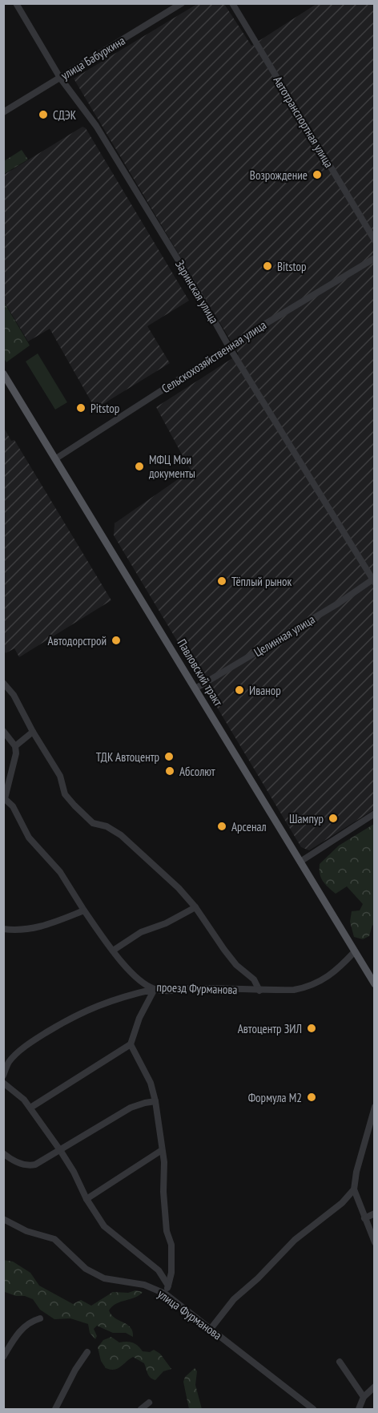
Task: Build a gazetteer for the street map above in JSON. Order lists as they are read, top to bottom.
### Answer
{
  "streets": {
    "main road": ["Павловский тракт"],
    "street": [
      "улица Бабуркина",
      "Автотранспортная улица",
      "Заринская улица",
      "Сельскохозяйственная улица",
      "Целинная улица",
      "проезд Фурманова",
      "улица Фурманова"
    ]
  },
  "crossings": [
    ["улица Бабуркина", "Заринская улица"],
    ["Заринская улица", "Сельскохозяйственная улица"],
    ["Заринская улица", "Целинная улица"],
    ["Сельскохозяйственная улица", "Павловский тракт"],
    ["Целинная улица", "Павловский тракт"],
    ["Павловский тракт", "проезд Фурманова"]
  ],
  "places": [
    "СДЭК",
    "Возрождение",
    "Bitstop",
    "Pitstop",
    "МФЦ Мои документы",
    "Тёплый рынок",
    "Автодорстрой",
    "Иванор",
    "ТДК Автоцентр",
    "Абсолют",
    "Шампур",
    "Арсенал",
    "Автоцентр ЗИЛ",
    "Формула М2"
  ]
}
